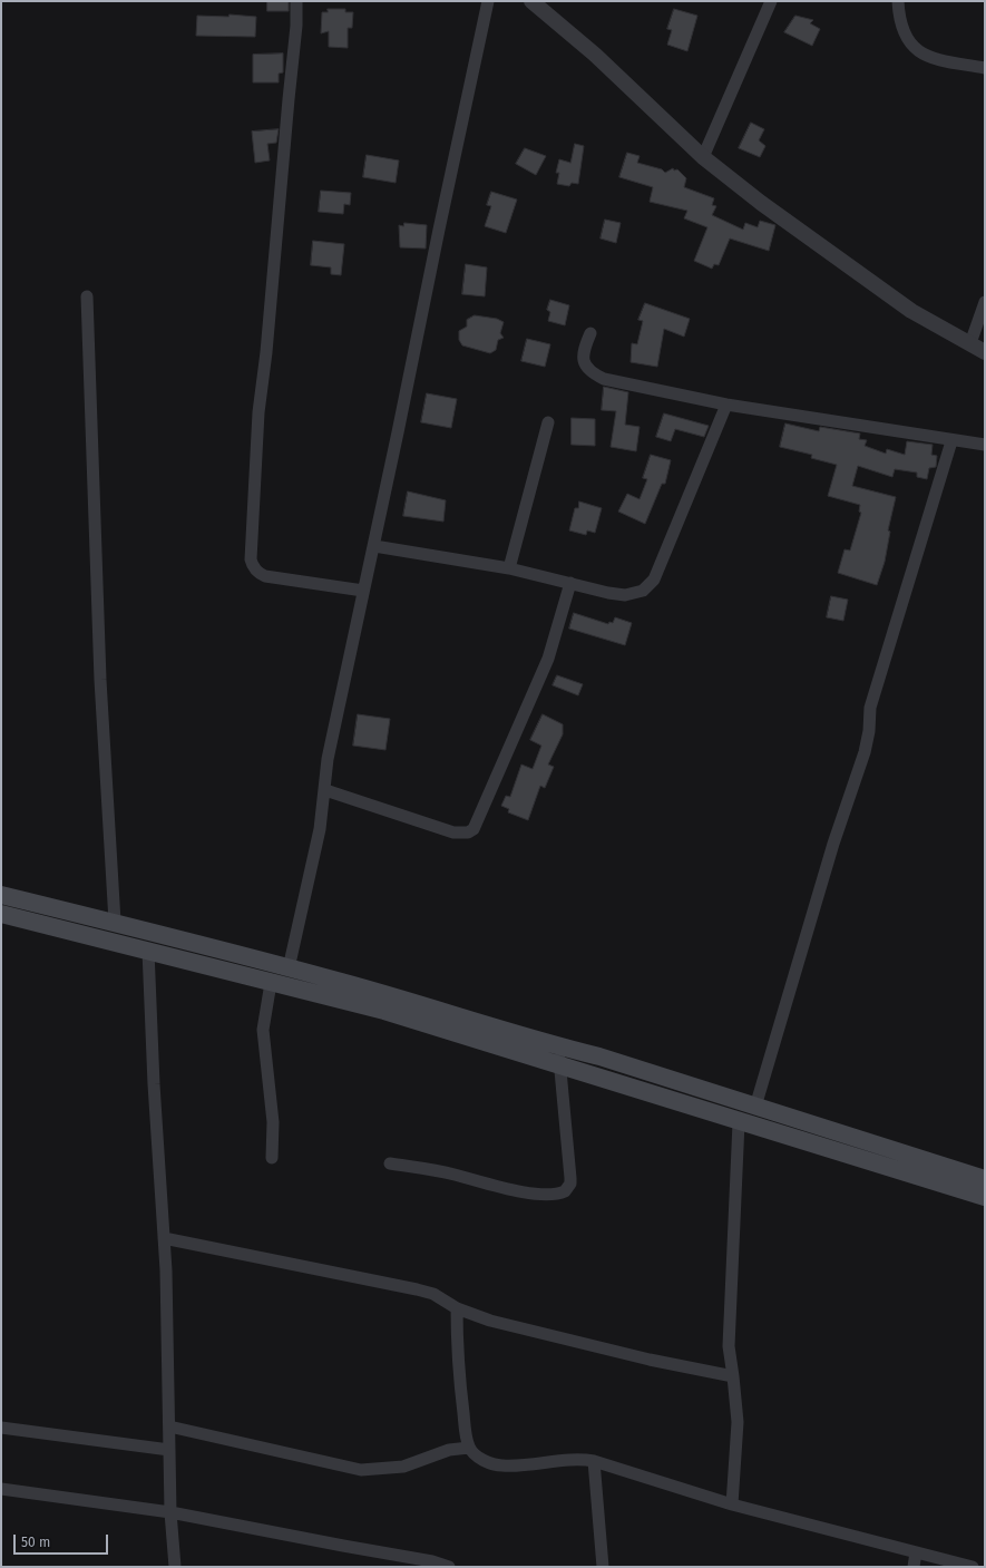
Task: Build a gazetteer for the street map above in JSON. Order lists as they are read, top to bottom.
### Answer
{
  "scale_bar": "50 m"
}
